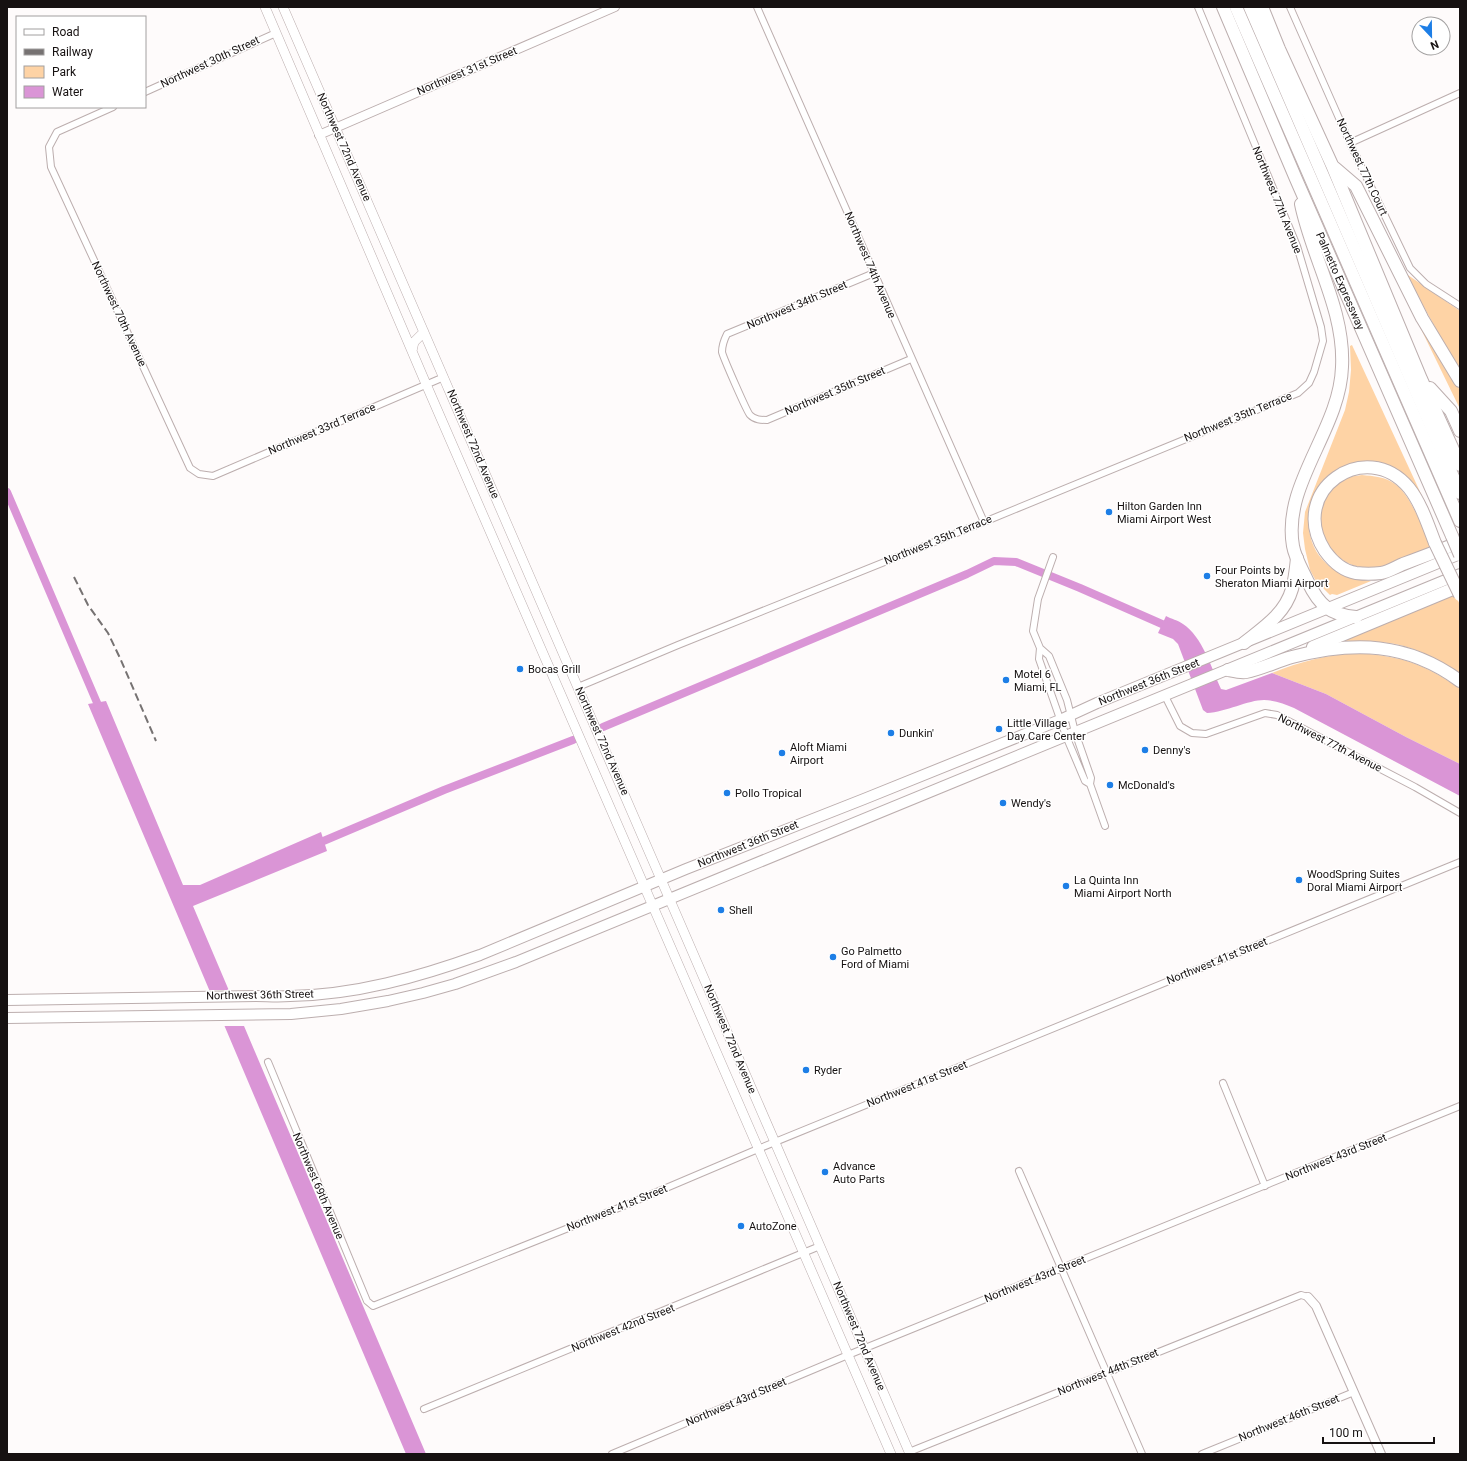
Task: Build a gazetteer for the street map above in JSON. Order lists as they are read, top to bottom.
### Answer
{
  "streets": {
    "highway": ["Palmetto Expressway"],
    "main road": ["Northwest 72nd Avenue", "Northwest 36th Street"],
    "street": [
      "Northwest 30th Street",
      "Northwest 31st Street",
      "Northwest 77th Court",
      "Northwest 77th Avenue",
      "Northwest 74th Avenue",
      "Northwest 34th Street",
      "Northwest 70th Avenue",
      "Northwest 35th Street",
      "Northwest 35th Terrace",
      "Northwest 33rd Terrace",
      "Northwest 41st Street",
      "Northwest 43rd Street",
      "Northwest 69th Avenue",
      "Northwest 42nd Street",
      "Northwest 44th Street",
      "Northwest 46th Street"
    ]
  },
  "crossings": [
    ["Northwest 30th Street", "Northwest 72nd Avenue"],
    ["Northwest 31st Street", "Northwest 72nd Avenue"],
    ["Northwest 72nd Avenue", "Northwest 35th Terrace"],
    ["Northwest 72nd Avenue", "Northwest 33rd Terrace"],
    ["Northwest 72nd Avenue", "Northwest 36th Street"],
    ["Northwest 72nd Avenue", "Northwest 41st Street"],
    ["Northwest 72nd Avenue", "Northwest 43rd Street"],
    ["Northwest 72nd Avenue", "Northwest 42nd Street"],
    ["Northwest 72nd Avenue", "Northwest 44th Street"],
    ["Northwest 77th Avenue", "Northwest 35th Terrace"],
    ["Northwest 77th Avenue", "Northwest 36th Street"],
    ["Northwest 74th Avenue", "Northwest 34th Street"],
    ["Northwest 74th Avenue", "Northwest 35th Street"],
    ["Northwest 74th Avenue", "Northwest 35th Terrace"],
    ["Palmetto Expressway", "Northwest 36th Street"],
    ["Northwest 34th Street", "Northwest 35th Street"],
    ["Northwest 70th Avenue", "Northwest 33rd Terrace"],
    ["Northwest 41st Street", "Northwest 69th Avenue"]
  ],
  "places": [
    "Hilton Garden Inn Miami Airport West",
    "Four Points by Sheraton Miami Airport",
    "Bocas Grill",
    "Motel 6 Miami, FL",
    "Little Village Day Care Center",
    "Dunkin'",
    "Denny's",
    "Aloft Miami Airport",
    "McDonald's",
    "Pollo Tropical",
    "Wendy's",
    "WoodSpring Suites Doral Miami Airport",
    "La Quinta Inn Miami Airport North",
    "Shell",
    "Go Palmetto Ford of Miami",
    "Ryder",
    "Advance Auto Parts",
    "AutoZone"
  ],
  "legend": [
    "Road",
    "Railway",
    "Park",
    "Water"
  ],
  "scale_bar": "100 m",
  "north": "bottom"
}
